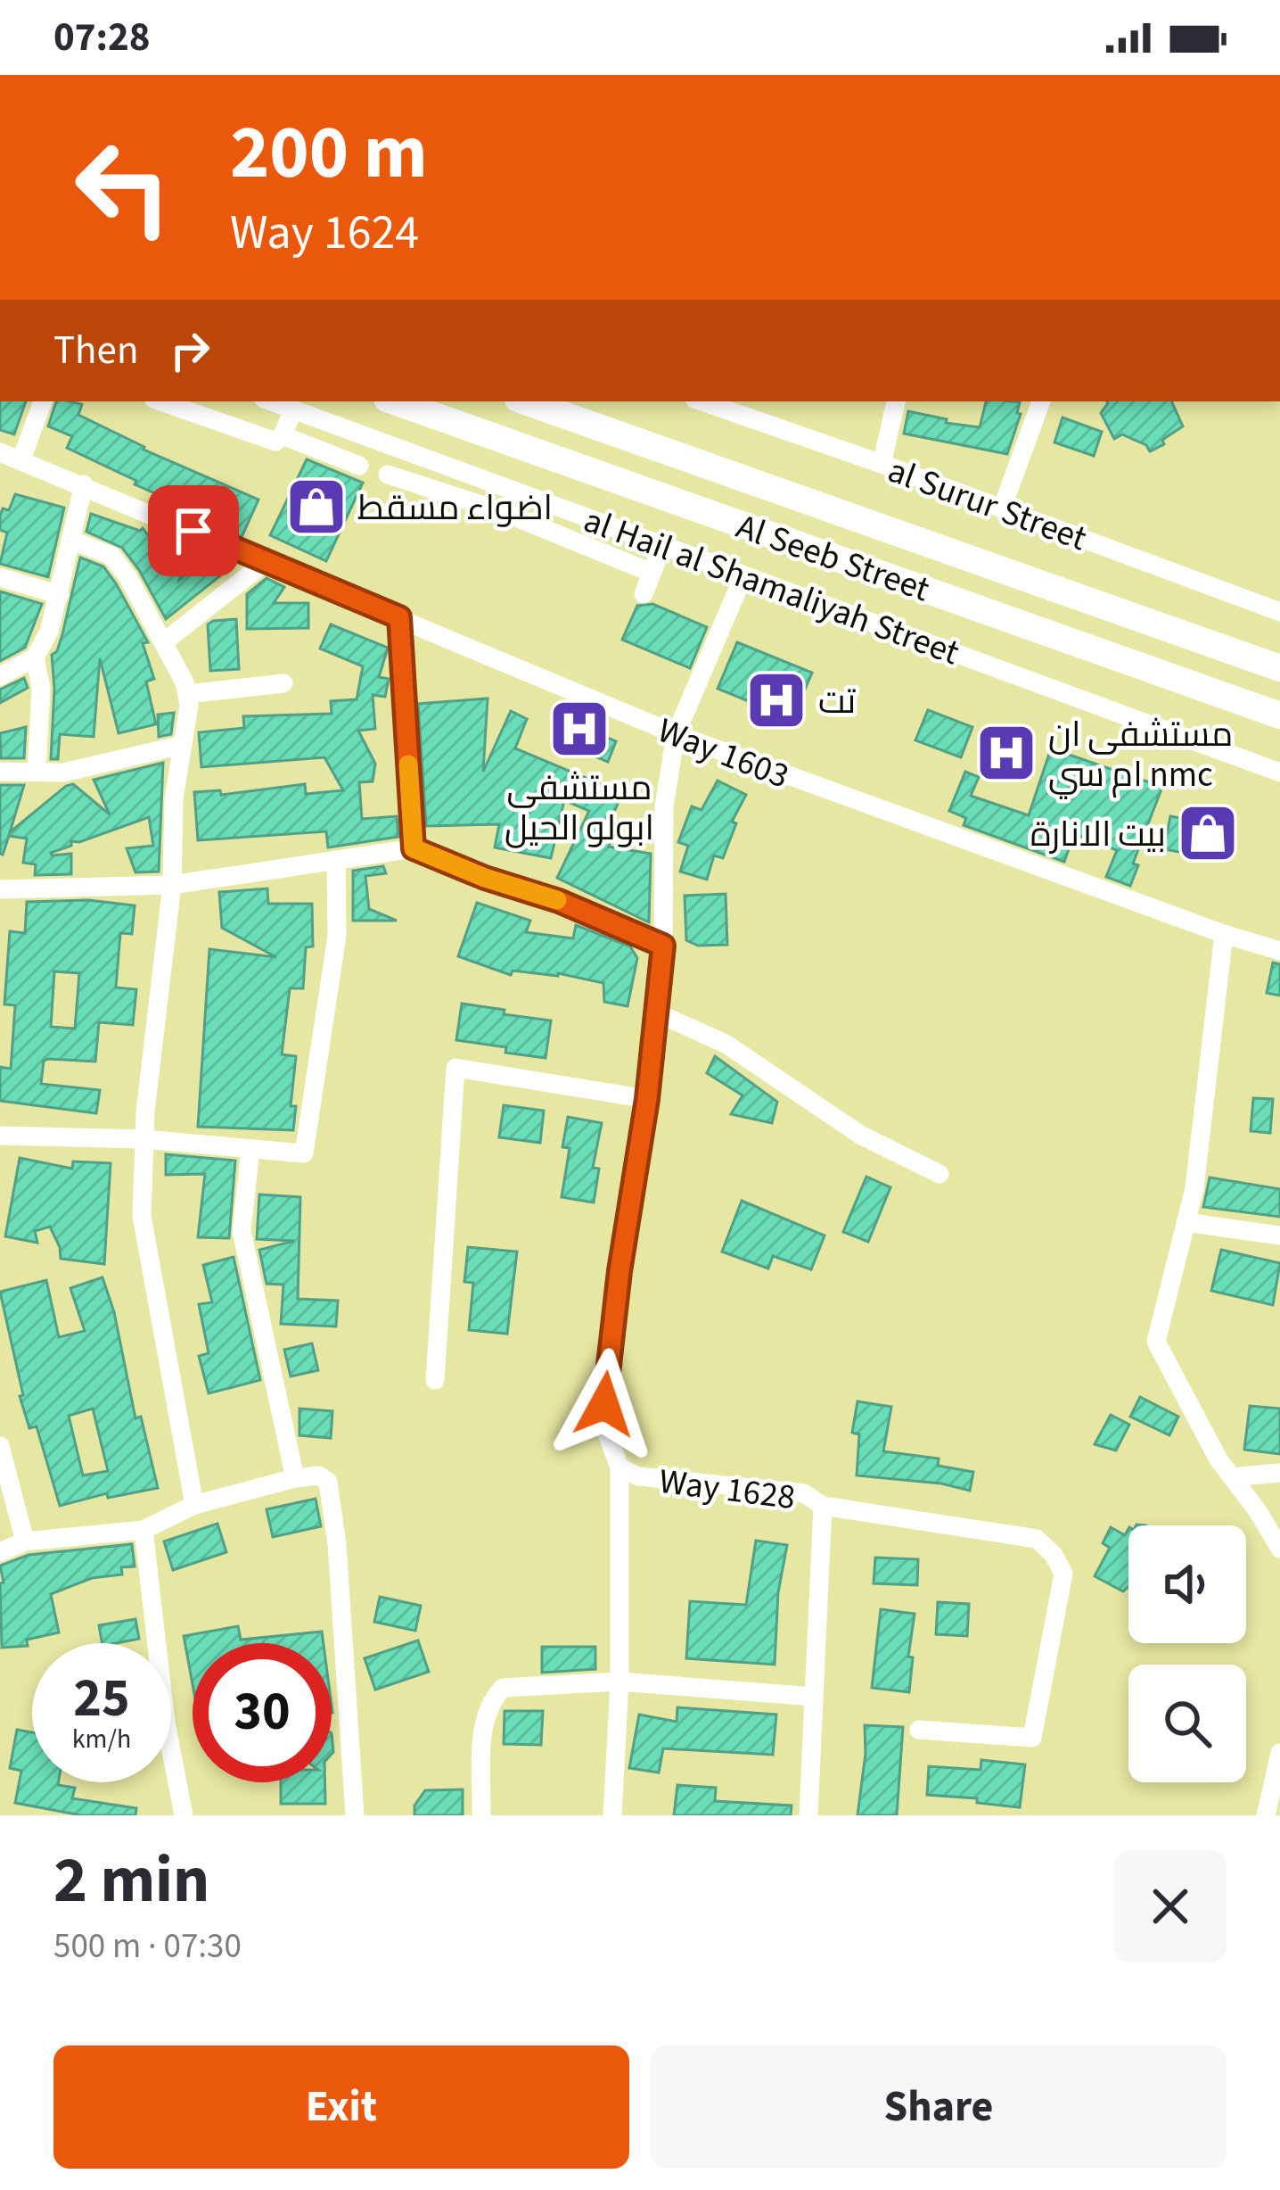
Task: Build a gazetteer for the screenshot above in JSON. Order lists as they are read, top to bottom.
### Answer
{
  "streets": {
    "highway": ["Al Seeb Street"],
    "street": [
      "al Surur Street",
      "al Hail al Shamaliyah Street",
      "Way 1603",
      "Way 1628"
    ]
  },
  "crossings": [
    ["al Hail al Shamaliyah Street", "Way 1628"],
    ["Way 1603", "Way 1628"]
  ],
  "places": {
    "shop": ["اضواء مسقط", "بيت الانارة"],
    "hospital": ["تت", "مستشفى ابولو الحيل", "مستشفى ان ام سي nmc"]
  },
  "page": {
    "status": "07:28",
    "turn": ["200 m", "Way 1624"],
    "then": "Then",
    "speed": "25 km/h",
    "limit": "30",
    "heading": ["2 min", "500 m · 07:30"],
    "buttons": ["Exit", "Share"]
  }
}
